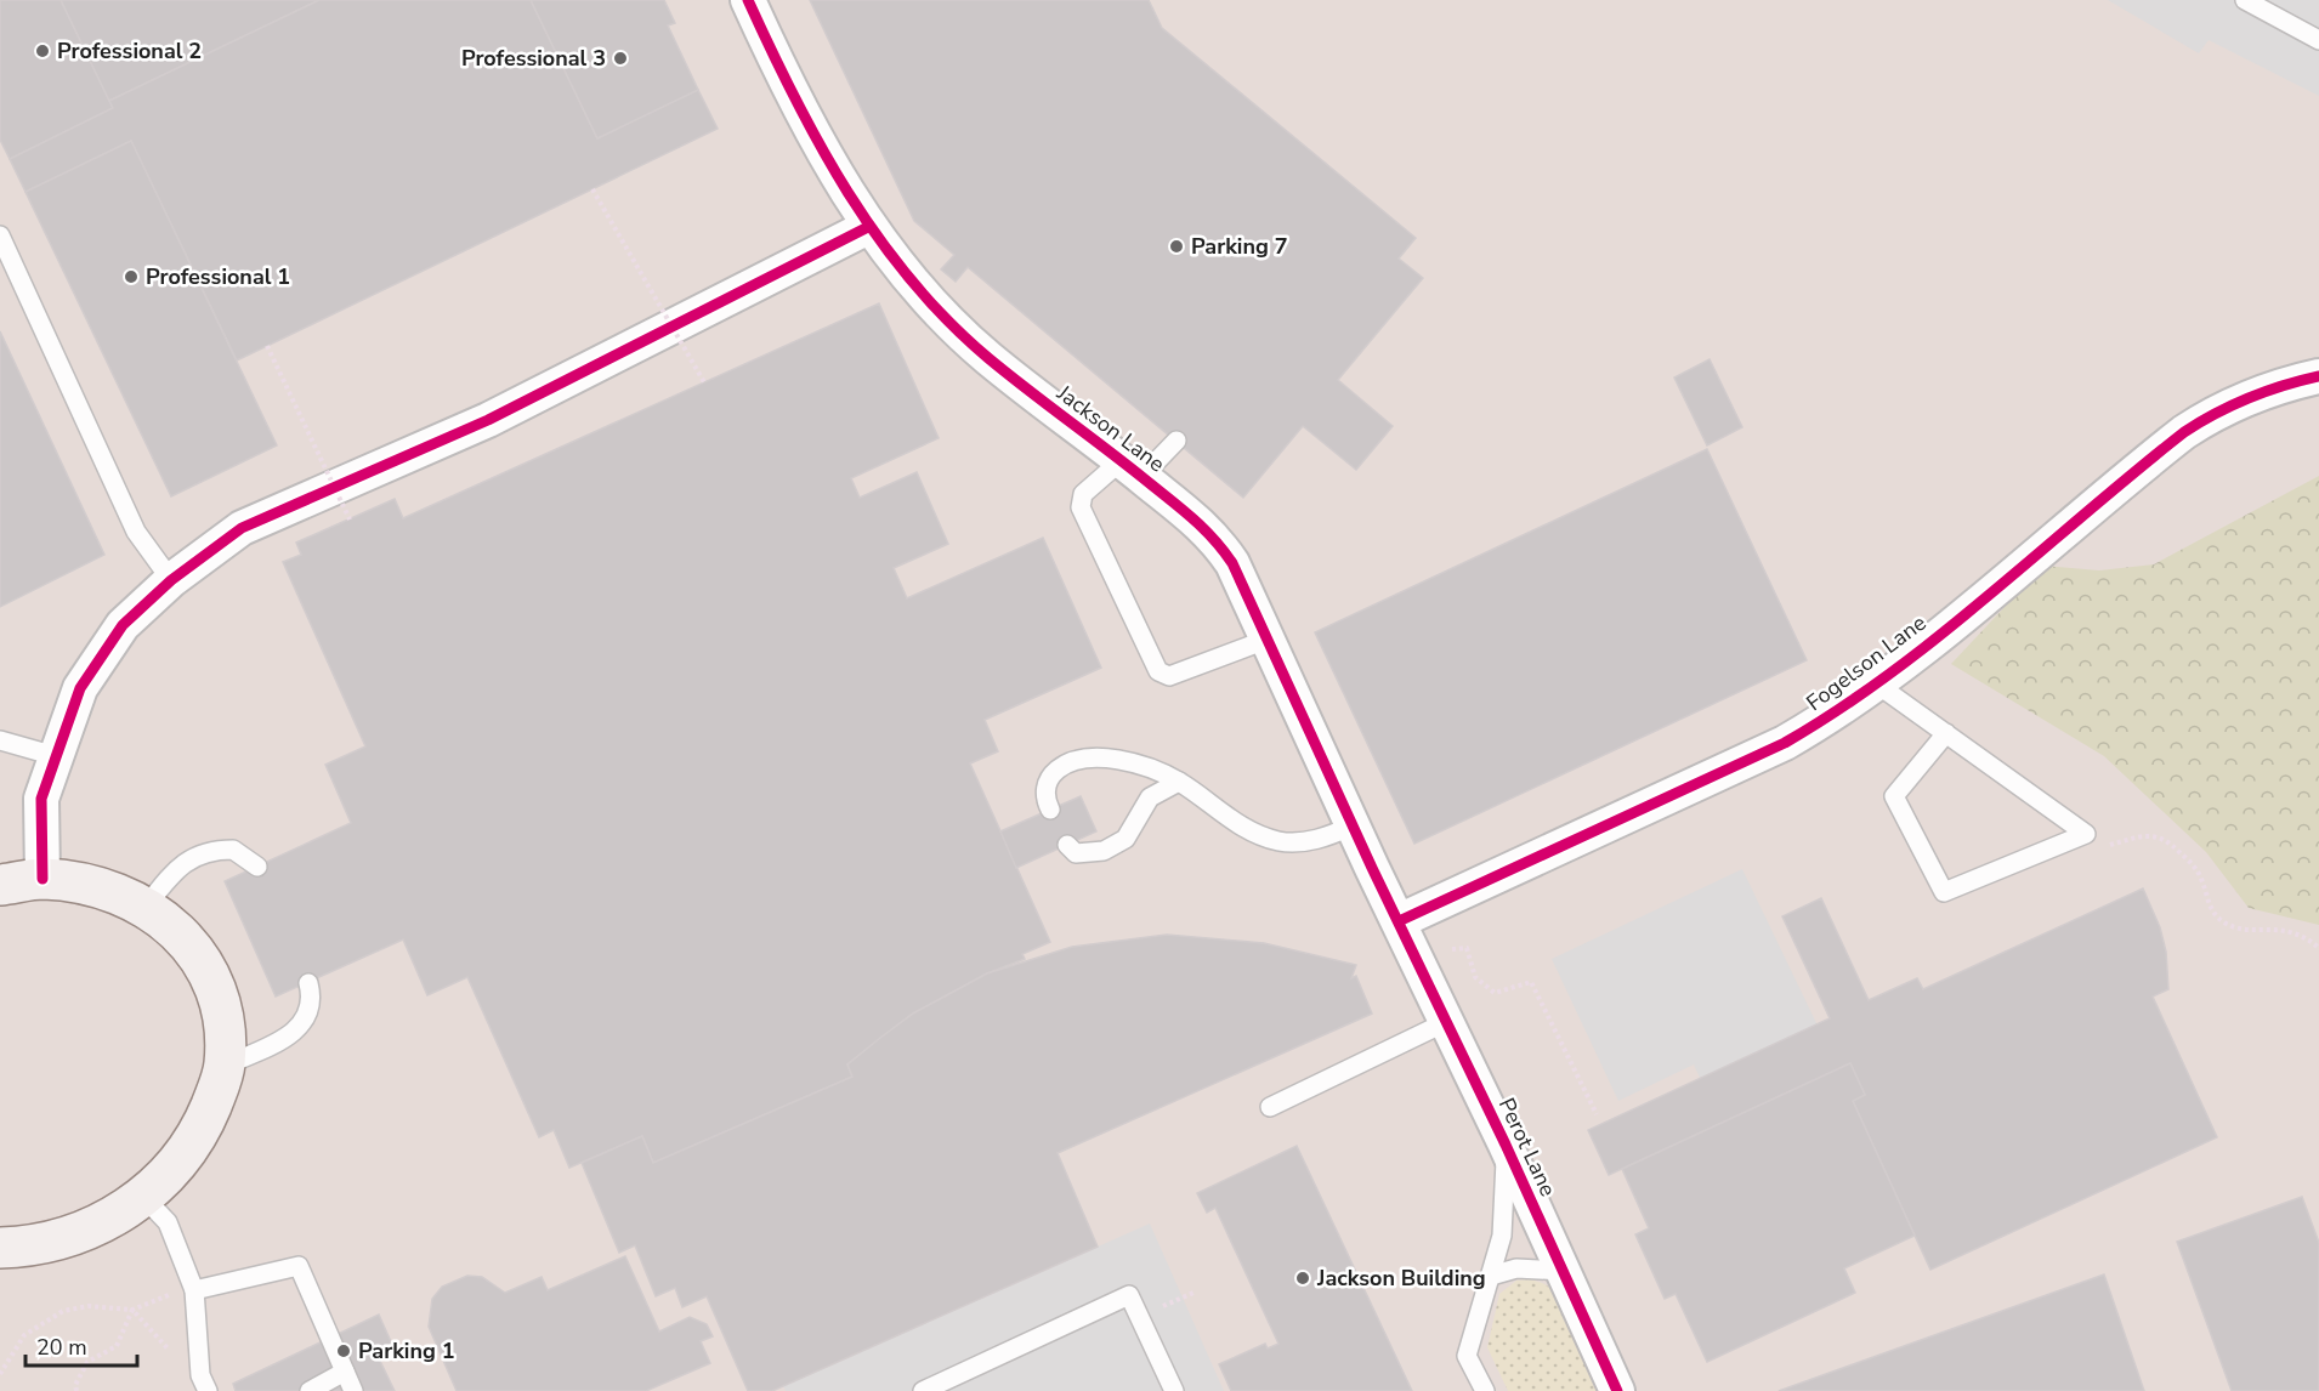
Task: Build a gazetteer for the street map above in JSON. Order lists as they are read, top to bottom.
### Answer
{
  "streets": {
    "street": ["Jackson Lane", "Fogelson Lane", "Perot Lane"]
  },
  "crossings": [
    ["Jackson Lane", "Fogelson Lane"],
    ["Jackson Lane", "Perot Lane"],
    ["Fogelson Lane", "Perot Lane"]
  ],
  "places": [
    "Professional 2",
    "Professional 3",
    "Parking 7",
    "Professional 1",
    "Jackson Building",
    "Parking 1"
  ],
  "scale_bar": "20 m"
}
